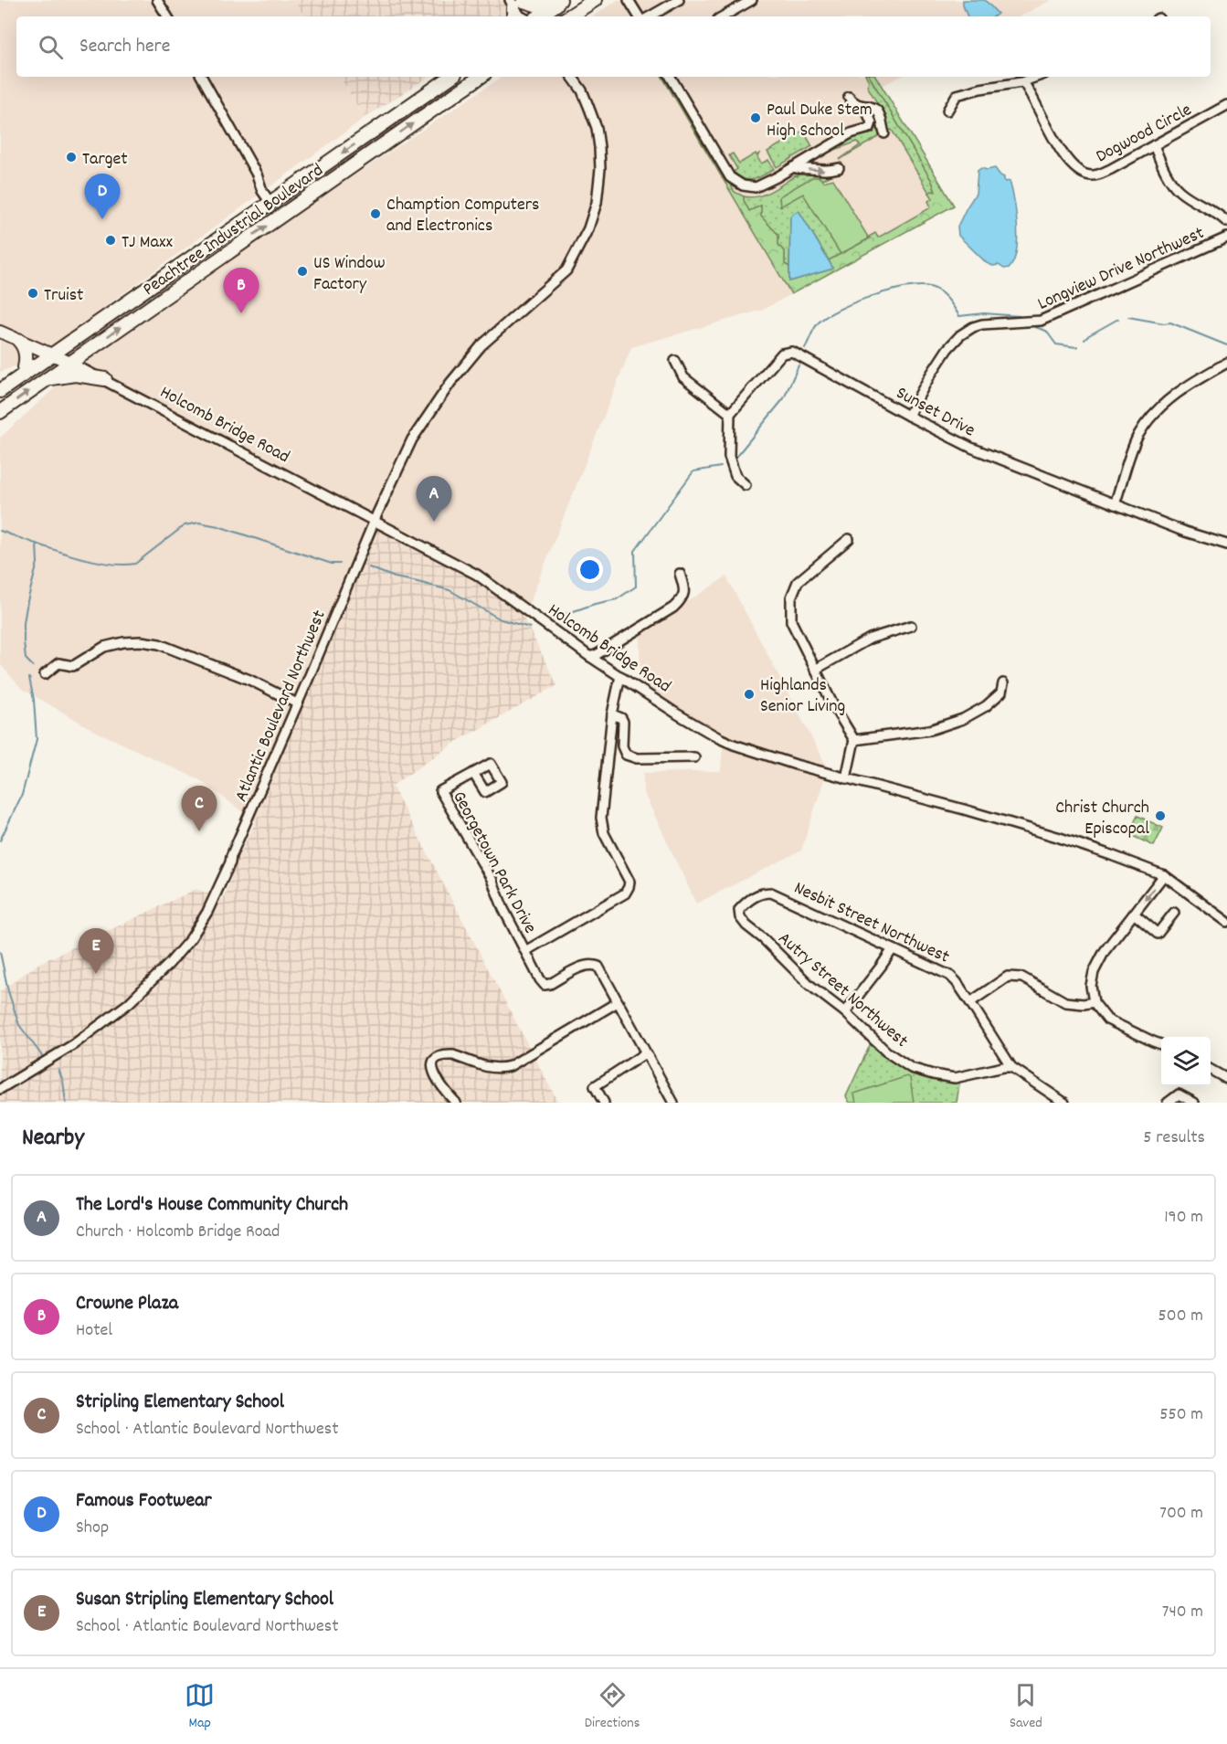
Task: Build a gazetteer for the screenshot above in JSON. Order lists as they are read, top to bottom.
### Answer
{
  "streets": {
    "highway": ["Peachtree Industrial Boulevard"],
    "main road": ["Holcomb Bridge Road"],
    "street": [
      "Dogwood Circle",
      "Longview Drive Northwest",
      "Sunset Drive",
      "Atlantic Boulevard Northwest",
      "Georgetown Park Drive",
      "Nesbit Street Northwest",
      "Autry Street Northwest"
    ]
  },
  "crossings": [
    ["Peachtree Industrial Boulevard", "Holcomb Bridge Road"],
    ["Longview Drive Northwest", "Sunset Drive"],
    ["Holcomb Bridge Road", "Atlantic Boulevard Northwest"],
    ["Nesbit Street Northwest", "Autry Street Northwest"]
  ],
  "places": [
    "Paul Duke Stem High School",
    "Target",
    "Chamption Computers and Electronics",
    "TJ Maxx",
    "US Window Factory",
    "Truist",
    "Highlands Senior Living",
    "Christ Church Episcopal"
  ],
  "page": {
    "search": "Search here",
    "pins": [
      "D",
      "B",
      "A",
      "C",
      "E"
    ],
    "heading": ["Nearby", "5 results"],
    "list": [
      {
        "mark": "A",
        "name": "The Lord's House Community Church",
        "note": "Church · Holcomb Bridge Road",
        "value": "190 m"
      },
      {
        "mark": "B",
        "name": "Crowne Plaza",
        "note": "Hotel",
        "value": "500 m"
      },
      {
        "mark": "C",
        "name": "Stripling Elementary School",
        "note": "School · Atlantic Boulevard Northwest",
        "value": "550 m"
      },
      {
        "mark": "D",
        "name": "Famous Footwear",
        "note": "Shop",
        "value": "700 m"
      },
      {
        "mark": "E",
        "name": "Susan Stripling Elementary School",
        "note": "School · Atlantic Boulevard Northwest",
        "value": "740 m"
      }
    ],
    "nav": ["Map", "Directions", "Saved"]
  }
}
